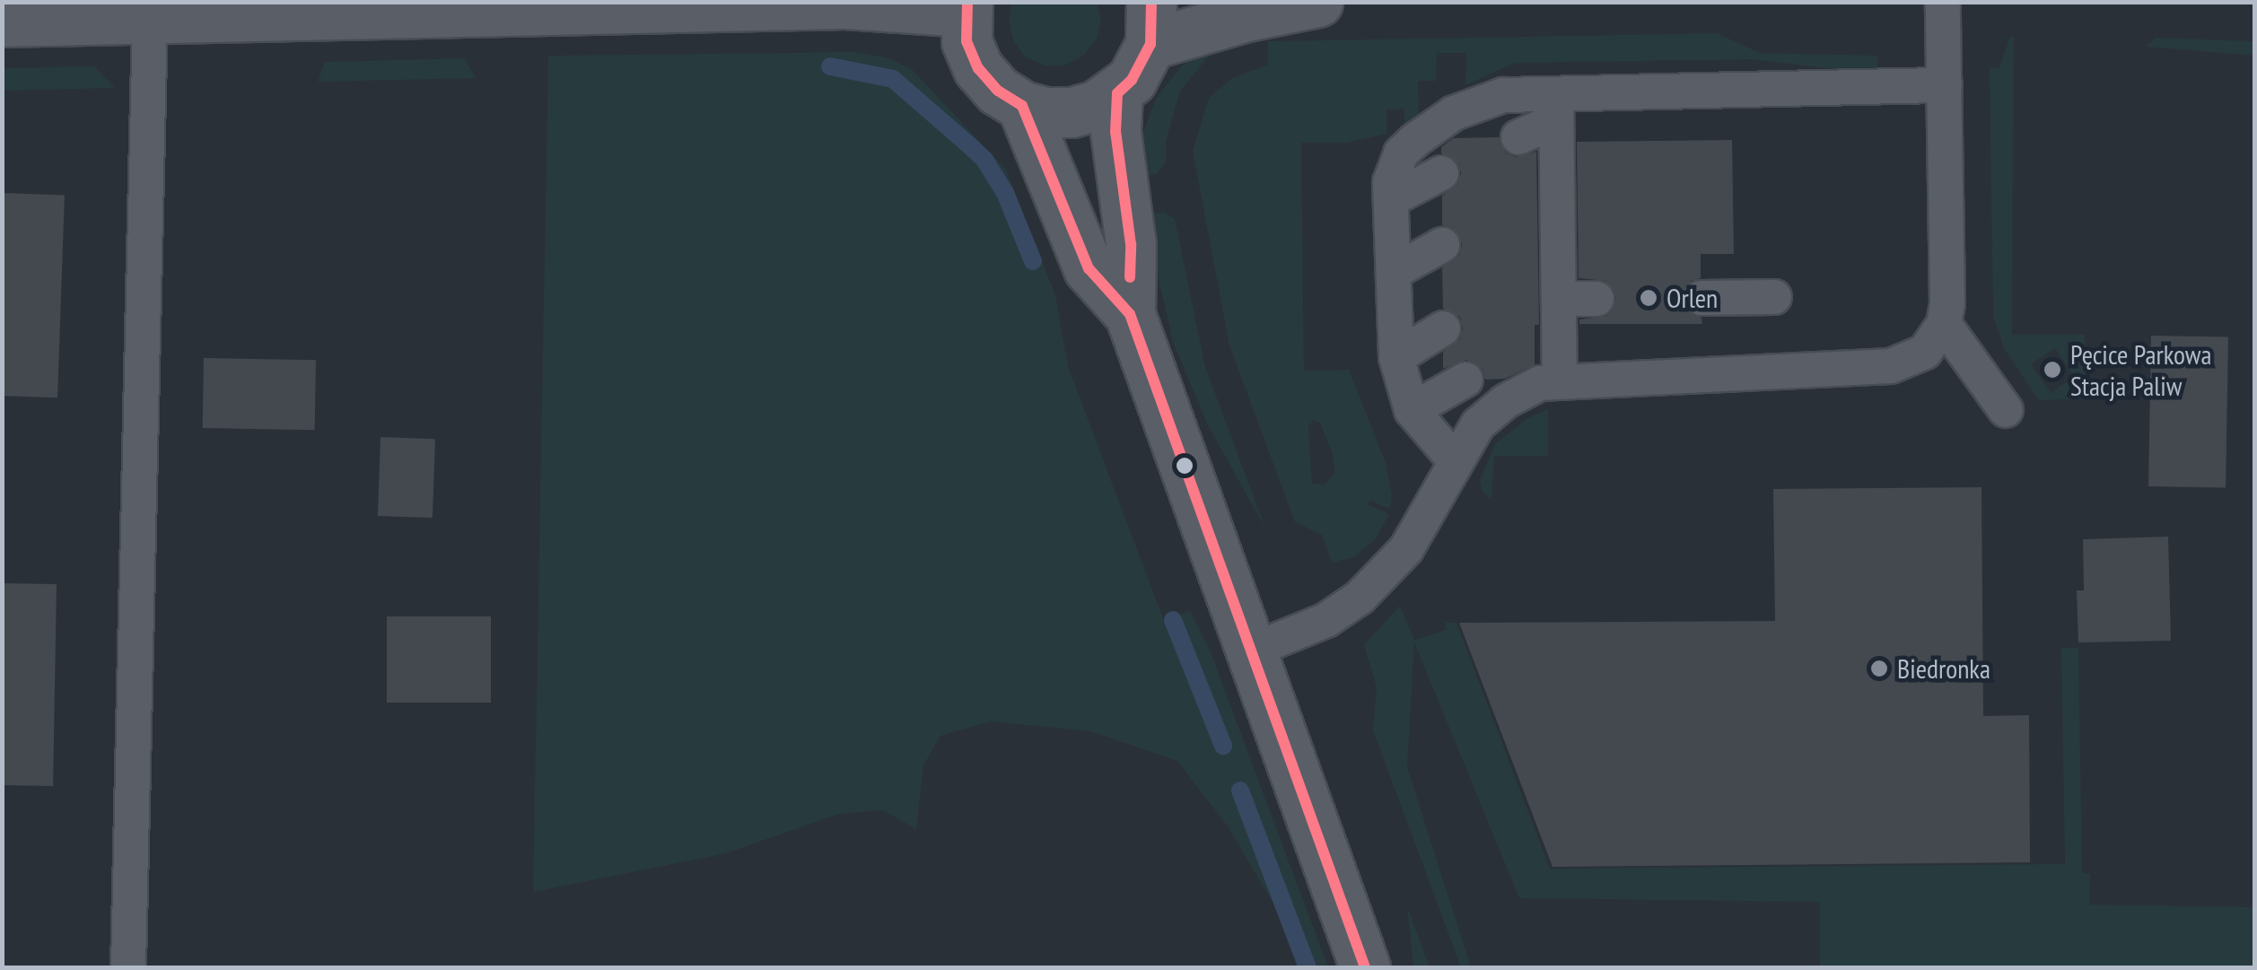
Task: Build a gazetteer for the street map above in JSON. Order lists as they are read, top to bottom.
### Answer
{
  "places": ["Orlen", "Pęcice Parkowa Stacja Paliw", "Biedronka"]
}
